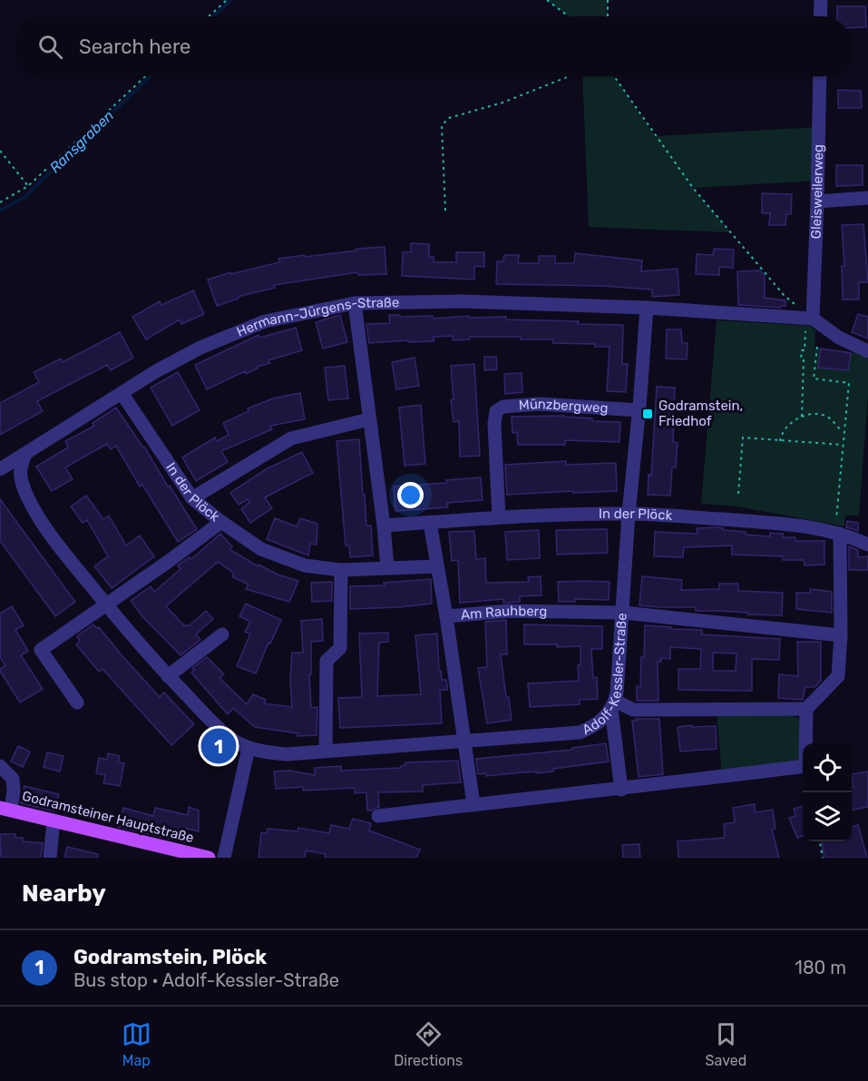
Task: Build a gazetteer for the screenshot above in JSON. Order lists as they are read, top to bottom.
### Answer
{
  "streets": {
    "main road": ["Godramsteiner Hauptstraße"],
    "street": [
      "Gleisweilerweg",
      "Hermann-Jürgens-Straße",
      "Münzbergweg",
      "In der Plöck",
      "Am Rauhberg",
      "Adolf-Kessler-Straße"
    ]
  },
  "crossings": [
    ["Gleisweilerweg", "Hermann-Jürgens-Straße"],
    ["Hermann-Jürgens-Straße", "In der Plöck"],
    ["Hermann-Jürgens-Straße", "Adolf-Kessler-Straße"],
    ["Münzbergweg", "In der Plöck"],
    ["Münzbergweg", "Adolf-Kessler-Straße"],
    ["In der Plöck", "Adolf-Kessler-Straße"],
    ["Am Rauhberg", "Adolf-Kessler-Straße"]
  ],
  "water": ["Ransgraben"],
  "places": {
    "transit": ["Godramstein, Friedhof"]
  },
  "page": {
    "search": "Search here",
    "pins": "1",
    "heading": "Nearby",
    "list": [
      {
        "mark": "1",
        "name": "Godramstein, Plöck",
        "note": "Bus stop · Adolf-Kessler-Straße",
        "value": "180 m"
      }
    ],
    "nav": ["Map", "Directions", "Saved"]
  }
}
